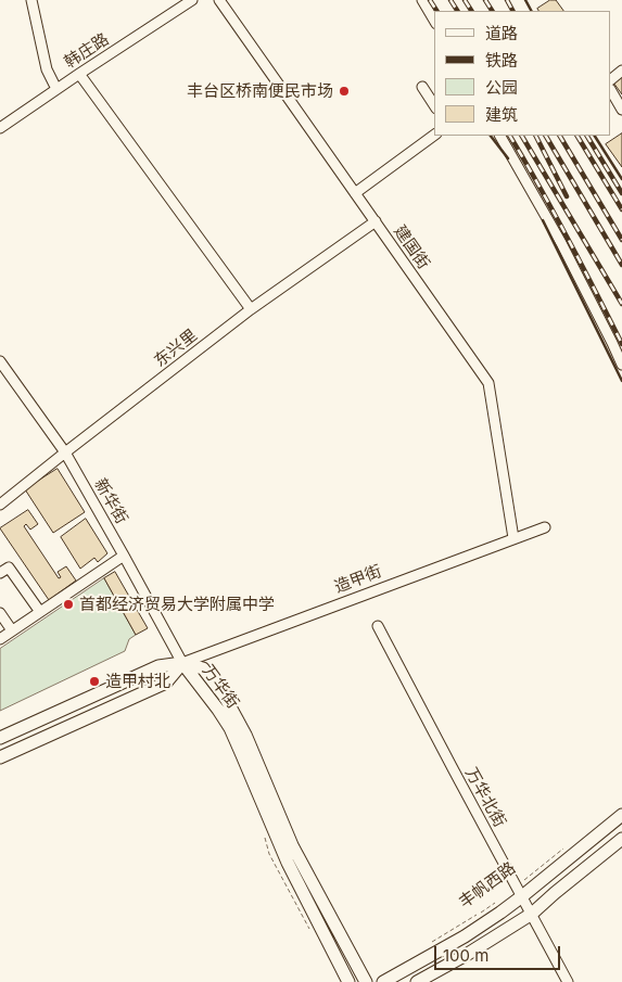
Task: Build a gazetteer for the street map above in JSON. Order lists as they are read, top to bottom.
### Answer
{
  "streets": {
    "main road": ["造甲街", "万华街", "丰帆西路"],
    "street": [
      "韩庄路",
      "建国街",
      "东兴里",
      "新华街",
      "万华北街"
    ]
  },
  "crossings": [
    ["建国街", "东兴里"],
    ["建国街", "造甲街"],
    ["东兴里", "新华街"],
    ["新华街", "造甲街"],
    ["新华街", "万华街"],
    ["造甲街", "万华街"],
    ["万华北街", "丰帆西路"]
  ],
  "places": ["丰台区桥南便民市场", "首都经济贸易大学附属中学", "造甲村北"],
  "legend": [
    "道路",
    "铁路",
    "公园",
    "建筑"
  ],
  "scale_bar": "100 m"
}
